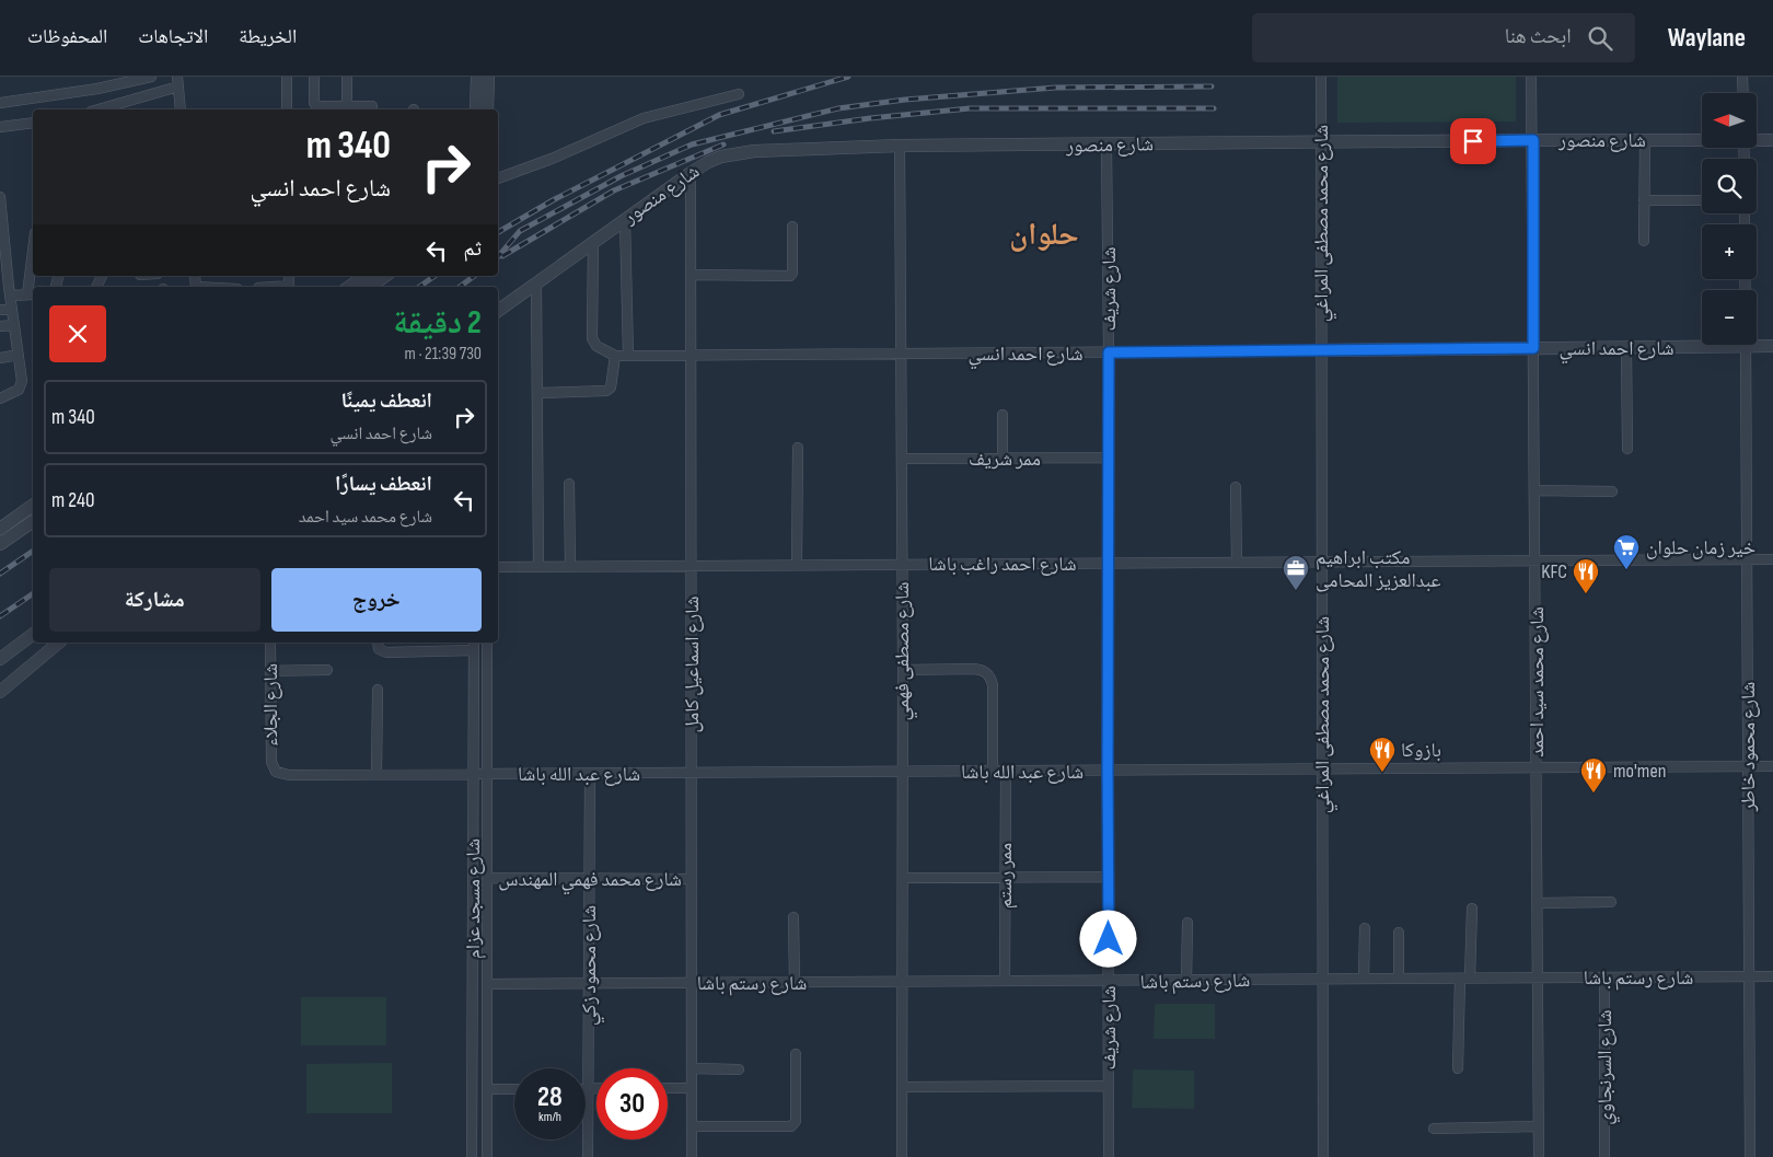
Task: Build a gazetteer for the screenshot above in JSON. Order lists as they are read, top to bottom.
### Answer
{
  "streets": {
    "street": [
      "شارع منصور",
      "شارع محمد مصطفى المراغي",
      "شارع شريف",
      "شارع احمد انسي",
      "ممر شريف",
      "شارع احمد راغب باشا",
      "شارع مصطفى فهمي",
      "شارع اسماعيل كامل",
      "شارع محمد سيد احمد",
      "شارع الجلاء",
      "شارع محمود خاطر",
      "شارع عبد الله باشا",
      "ممر رستم",
      "شارع محمد فهمي المهندس",
      "شارع مسجد عزام",
      "شارع محمود زكي",
      "شارع رستم باشا",
      "شارع السرنجاوي"
    ]
  },
  "crossings": [
    ["شارع منصور", "شارع محمد مصطفى المراغي"],
    ["شارع منصور", "شارع شريف"],
    ["شارع منصور", "شارع مصطفى فهمي"],
    ["شارع منصور", "شارع اسماعيل كامل"],
    ["شارع منصور", "شارع محمد سيد احمد"],
    ["شارع محمد مصطفى المراغي", "شارع احمد انسي"],
    ["شارع محمد مصطفى المراغي", "شارع احمد راغب باشا"],
    ["شارع محمد مصطفى المراغي", "شارع عبد الله باشا"],
    ["شارع محمد مصطفى المراغي", "شارع رستم باشا"],
    ["شارع شريف", "شارع احمد انسي"],
    ["شارع شريف", "ممر شريف"],
    ["شارع شريف", "شارع احمد راغب باشا"],
    ["شارع شريف", "شارع عبد الله باشا"],
    ["شارع شريف", "شارع رستم باشا"],
    ["شارع احمد انسي", "شارع مصطفى فهمي"],
    ["شارع احمد انسي", "شارع اسماعيل كامل"],
    ["شارع احمد انسي", "شارع محمد سيد احمد"],
    ["ممر شريف", "شارع مصطفى فهمي"],
    ["شارع احمد راغب باشا", "شارع مصطفى فهمي"],
    ["شارع احمد راغب باشا", "شارع اسماعيل كامل"],
    ["شارع احمد راغب باشا", "شارع محمد سيد احمد"],
    ["شارع احمد راغب باشا", "شارع محمود خاطر"],
    ["شارع مصطفى فهمي", "شارع عبد الله باشا"],
    ["شارع مصطفى فهمي", "شارع رستم باشا"],
    ["شارع اسماعيل كامل", "شارع عبد الله باشا"],
    ["شارع اسماعيل كامل", "شارع محمد فهمي المهندس"],
    ["شارع اسماعيل كامل", "شارع رستم باشا"],
    ["شارع محمد سيد احمد", "شارع عبد الله باشا"],
    ["شارع محمد سيد احمد", "شارع رستم باشا"],
    ["شارع الجلاء", "شارع عبد الله باشا"],
    ["شارع محمود خاطر", "شارع عبد الله باشا"],
    ["شارع محمود خاطر", "شارع رستم باشا"],
    ["شارع عبد الله باشا", "ممر رستم"],
    ["شارع عبد الله باشا", "شارع مسجد عزام"],
    ["شارع عبد الله باشا", "شارع محمود زكي"],
    ["ممر رستم", "شارع رستم باشا"],
    ["شارع محمد فهمي المهندس", "شارع مسجد عزام"],
    ["شارع محمد فهمي المهندس", "شارع محمود زكي"],
    ["شارع مسجد عزام", "شارع رستم باشا"],
    ["شارع محمود زكي", "شارع رستم باشا"],
    ["شارع رستم باشا", "شارع السرنجاوي"]
  ],
  "districts": ["حلوان"],
  "places": {
    "supermarket": ["خير زمان حلوان"],
    "office": ["مكتب ابراهيم عبدالعزيز المحامى"],
    "restaurant": ["KFC", "بازوكا", "mo'men"]
  },
  "north": "left",
  "page": {
    "header": "Waylane",
    "search": "ابحث هنا",
    "nav": ["الخريطة", "الاتجاهات", "المحفوظات"],
    "map_buttons": ["+", "−"],
    "turn": ["340 m", "شارع احمد انسي"],
    "then": "ثم",
    "heading": ["2 دقيقة", "730 m · 21:39"],
    "list": [
      {
        "name": "انعطف يمينًا",
        "note": "شارع احمد انسي",
        "value": "340 m"
      },
      {
        "name": "انعطف يسارًا",
        "note": "شارع محمد سيد احمد",
        "value": "240 m"
      }
    ],
    "buttons": ["خروج", "مشاركة"],
    "speed": "28 km/h",
    "limit": "30"
  }
}
